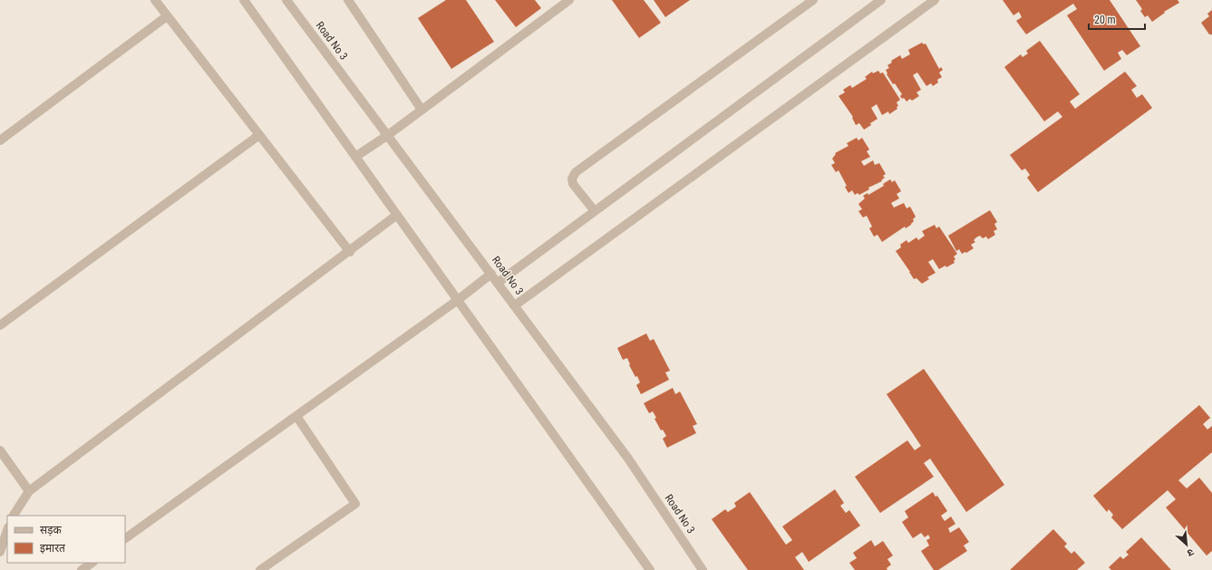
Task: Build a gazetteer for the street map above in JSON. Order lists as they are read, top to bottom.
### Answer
{
  "streets": {
    "street": ["Road No 3"]
  },
  "legend": ["सड़क", "इमारत"],
  "scale_bar": "20 m",
  "north": "bottom right"
}
